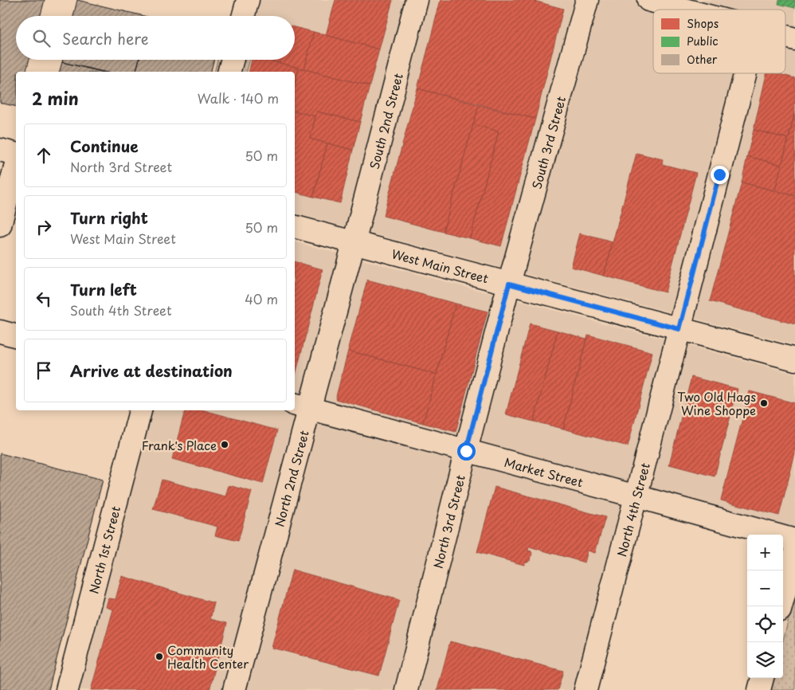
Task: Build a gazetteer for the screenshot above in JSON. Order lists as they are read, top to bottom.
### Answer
{
  "streets": {
    "street": [
      "South 2nd Street",
      "South 3rd Street",
      "West Main Street",
      "Market Street",
      "North 2nd Street",
      "North 4th Street",
      "North 3rd Street",
      "North 1st Street"
    ]
  },
  "crossings": [
    ["South 2nd Street", "West Main Street"],
    ["South 2nd Street", "North 2nd Street"],
    ["South 3rd Street", "West Main Street"],
    ["South 3rd Street", "North 3rd Street"],
    ["West Main Street", "North 2nd Street"],
    ["West Main Street", "North 4th Street"],
    ["West Main Street", "North 3rd Street"],
    ["Market Street", "North 2nd Street"],
    ["Market Street", "North 4th Street"],
    ["Market Street", "North 3rd Street"]
  ],
  "places": ["Two Old Hags Wine Shoppe", "Frank's Place", "Community Health Center"],
  "legend": ["Shops", "Public", "Other"],
  "page": {
    "search": "Search here",
    "heading": ["2 min", "Walk · 140 m"],
    "list": [
      ["Continue", "North 3rd Street", "50 m"],
      ["Turn right", "West Main Street", "50 m"],
      ["Turn left", "South 4th Street", "40 m"],
      "Arrive at destination"
    ],
    "map_buttons": ["+", "−"]
  }
}
